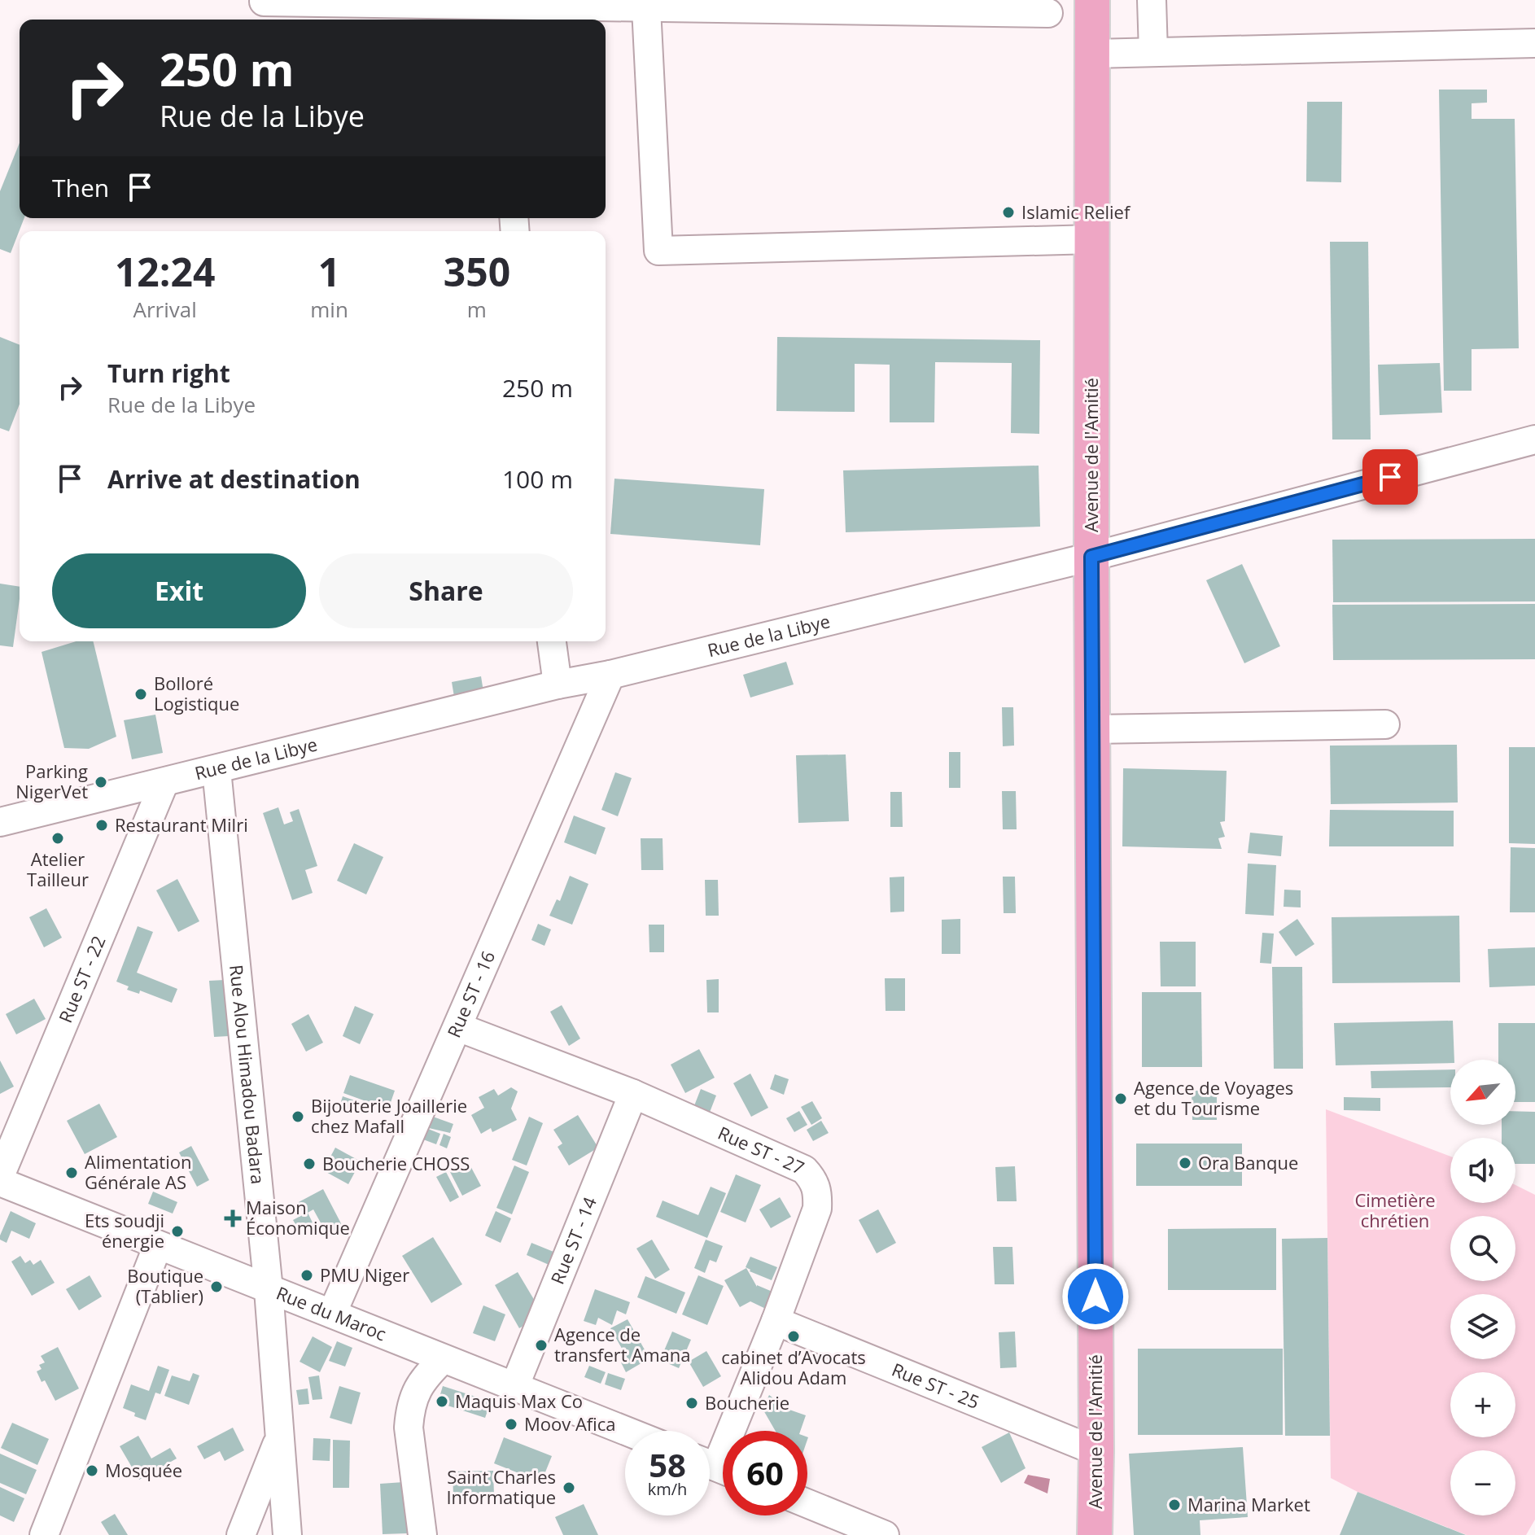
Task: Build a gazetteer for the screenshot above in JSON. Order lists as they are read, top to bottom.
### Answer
{
  "streets": {
    "main road": ["Avenue de l'Amitié"],
    "street": [
      "Rue de la Libye",
      "Rue ST - 22",
      "Rue ST - 16",
      "Rue Alou Himadou Badara",
      "Rue ST - 27",
      "Rue ST - 14",
      "Rue du Maroc",
      "Rue ST - 25"
    ]
  },
  "crossings": [
    ["Avenue de l'Amitié", "Rue de la Libye"],
    ["Avenue de l'Amitié", "Rue ST - 25"],
    ["Rue de la Libye", "Rue ST - 22"],
    ["Rue de la Libye", "Rue ST - 16"],
    ["Rue de la Libye", "Rue Alou Himadou Badara"],
    ["Rue ST - 16", "Rue ST - 27"],
    ["Rue ST - 16", "Rue du Maroc"],
    ["Rue Alou Himadou Badara", "Rue du Maroc"],
    ["Rue ST - 27", "Rue ST - 14"],
    ["Rue ST - 27", "Rue ST - 25"],
    ["Rue ST - 14", "Rue du Maroc"]
  ],
  "parks": ["Cimetière chrétien"],
  "places": {
    "other": [
      "Islamic Relief",
      "Bolloré Logistique",
      "Parking NigerVet",
      "Restaurant Milri",
      "Atelier Tailleur",
      "Agence de Voyages et du Tourisme",
      "Bijouterie Joaillerie chez Mafall",
      "Ora Banque",
      "Boucherie CHOSS",
      "Alimentation Générale AS",
      "Ets soudji énergie",
      "PMU Niger",
      "Boutique (Tablier)",
      "cabinet d’Avocats Alidou Adam",
      "Agence de transfert Amana",
      "Maquis Max Co",
      "Boucherie",
      "Moov Afica",
      "Mosquée",
      "Saint Charles Informatique",
      "Marina Market"
    ],
    "health": ["Maison Économique"]
  },
  "north": "bottom left",
  "page": {
    "turn": ["250 m", "Rue de la Libye"],
    "then": "Then",
    "eta": [
      "12:24",
      "Arrival",
      "1",
      "min",
      "350",
      "m"
    ],
    "list": [
      {
        "name": "Turn right",
        "note": "Rue de la Libye",
        "value": "250 m"
      },
      {
        "name": "Arrive at destination",
        "value": "100 m"
      }
    ],
    "buttons": ["Exit", "Share"],
    "map_buttons": ["+", "−"],
    "speed": "58 km/h",
    "limit": "60"
  }
}
